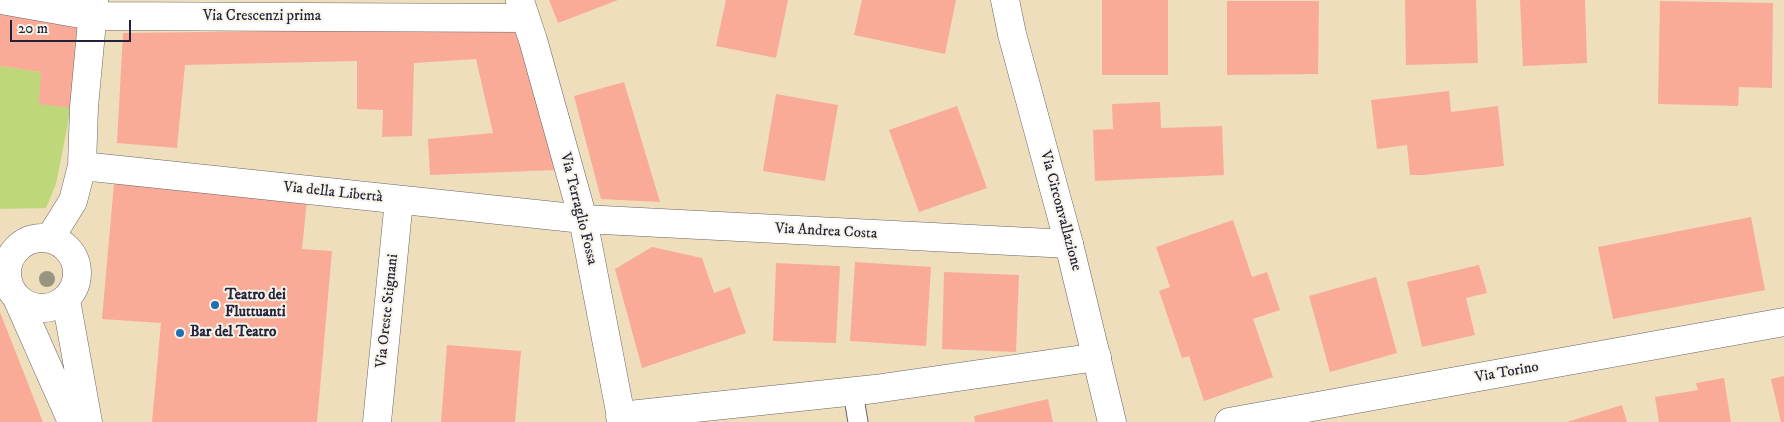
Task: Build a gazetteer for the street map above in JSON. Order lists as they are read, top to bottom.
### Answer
{
  "streets": {
    "street": [
      "Via Crescenzi prima",
      "Via della Libertà",
      "Via Terraglio Fossa",
      "Via Circonvallazione",
      "Via Andrea Costa",
      "Via Oreste Stignani",
      "Via Torino"
    ]
  },
  "crossings": [
    ["Via Crescenzi prima", "Via Terraglio Fossa"],
    ["Via della Libertà", "Via Terraglio Fossa"],
    ["Via della Libertà", "Via Andrea Costa"],
    ["Via della Libertà", "Via Oreste Stignani"],
    ["Via Terraglio Fossa", "Via Andrea Costa"],
    ["Via Circonvallazione", "Via Andrea Costa"]
  ],
  "places": ["Teatro dei Fluttuanti", "Bar del Teatro"],
  "scale_bar": "20 m"
}
